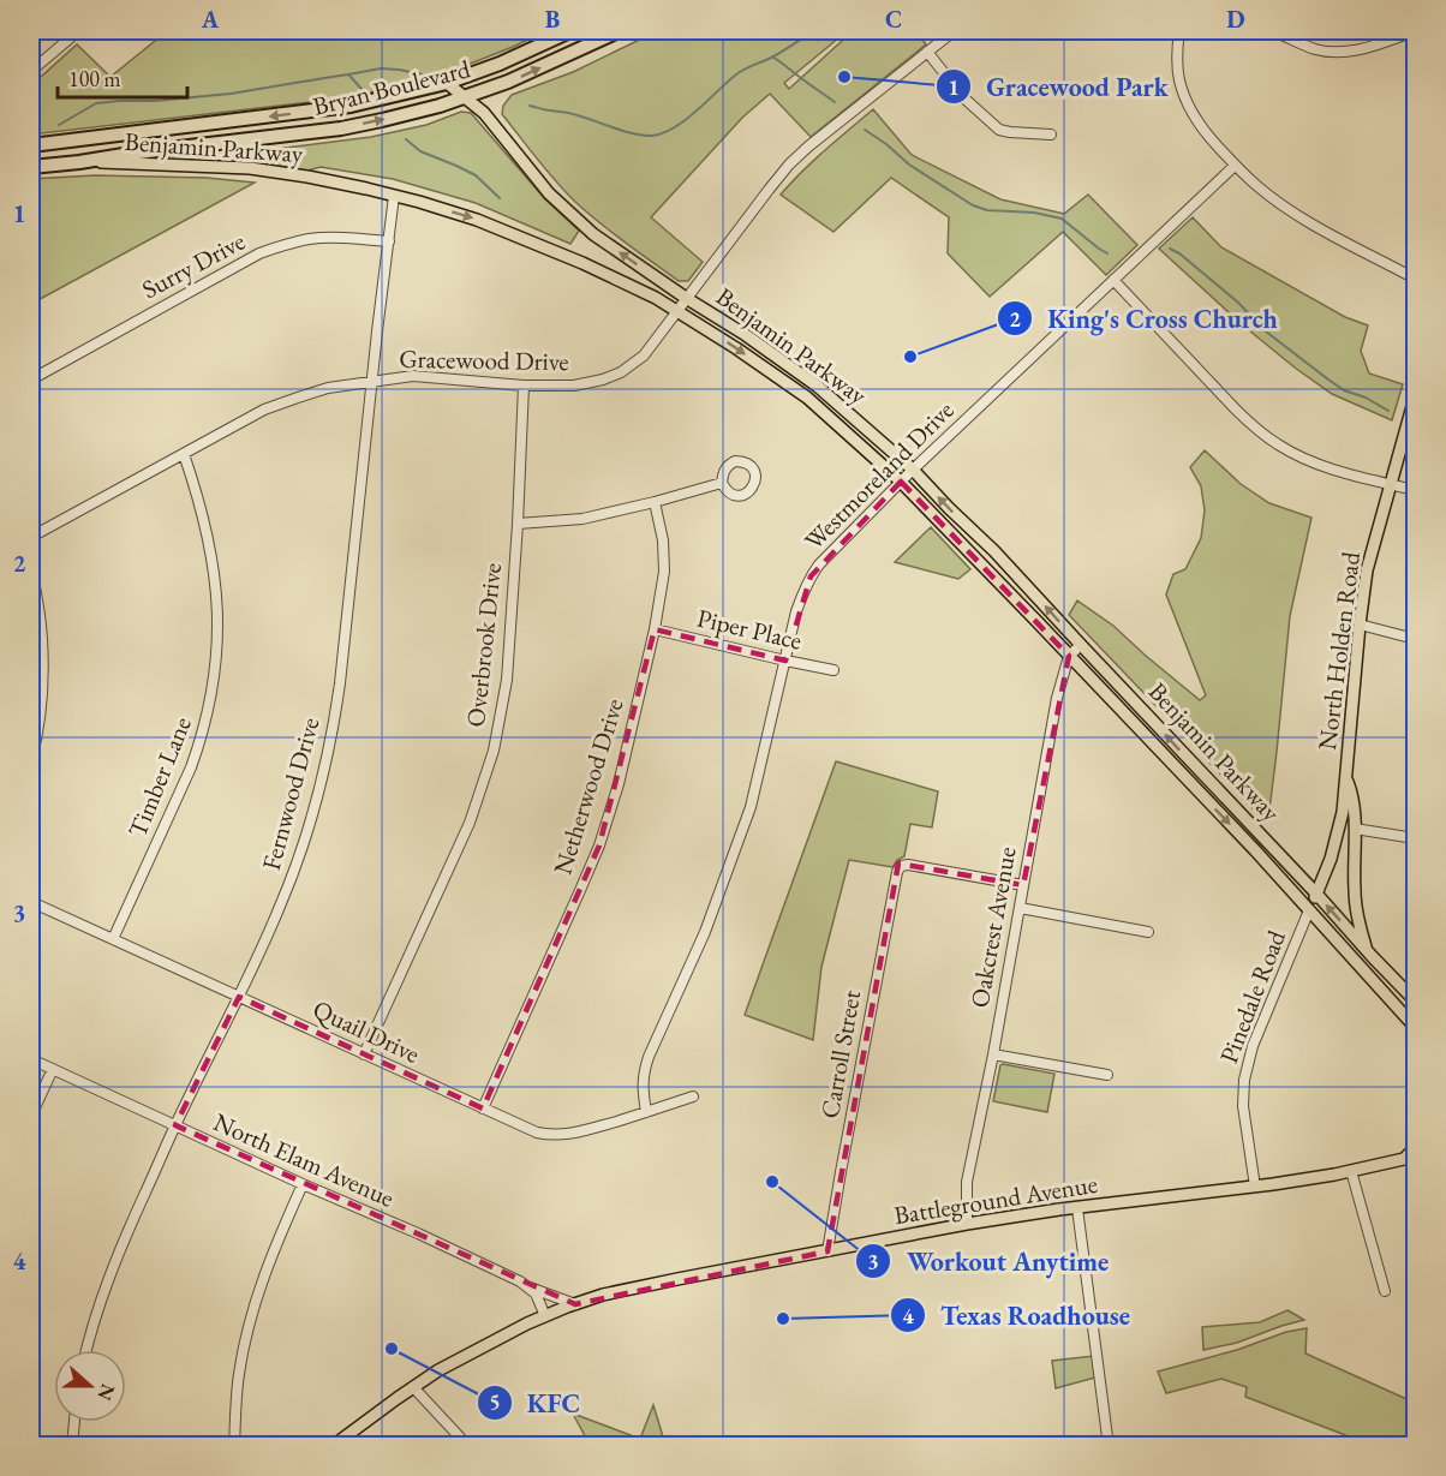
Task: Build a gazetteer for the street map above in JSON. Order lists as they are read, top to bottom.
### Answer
{
  "streets": {
    "highway": ["Bryan Boulevard", "Benjamin Parkway"],
    "main road": ["North Holden Road", "Battleground Avenue"],
    "street": [
      "Surry Drive",
      "Gracewood Drive",
      "Westmoreland Drive",
      "Piper Place",
      "Overbrook Drive",
      "Timber Lane",
      "Netherwood Drive",
      "Fernwood Drive",
      "Oakcrest Avenue",
      "Pinedale Road",
      "Quail Drive",
      "Carroll Street",
      "North Elam Avenue"
    ]
  },
  "crossings": [
    ["Bryan Boulevard", "Benjamin Parkway"],
    ["Benjamin Parkway", "Gracewood Drive"],
    ["Benjamin Parkway", "Westmoreland Drive"],
    ["Benjamin Parkway", "North Holden Road"],
    ["Benjamin Parkway", "Fernwood Drive"],
    ["Benjamin Parkway", "Oakcrest Avenue"],
    ["Benjamin Parkway", "Pinedale Road"],
    ["Surry Drive", "Fernwood Drive"],
    ["Gracewood Drive", "Overbrook Drive"],
    ["Gracewood Drive", "Timber Lane"],
    ["Gracewood Drive", "Fernwood Drive"],
    ["Westmoreland Drive", "Piper Place"],
    ["Westmoreland Drive", "Quail Drive"],
    ["Piper Place", "Netherwood Drive"],
    ["Overbrook Drive", "Quail Drive"],
    ["North Holden Road", "Pinedale Road"],
    ["Timber Lane", "Quail Drive"],
    ["Netherwood Drive", "Quail Drive"],
    ["Fernwood Drive", "Quail Drive"],
    ["Fernwood Drive", "North Elam Avenue"],
    ["Oakcrest Avenue", "Carroll Street"],
    ["Oakcrest Avenue", "Battleground Avenue"],
    ["Pinedale Road", "Battleground Avenue"],
    ["Carroll Street", "Battleground Avenue"],
    ["North Elam Avenue", "Battleground Avenue"]
  ],
  "one_way": ["Bryan Boulevard"],
  "places": [
    "Gracewood Park",
    "King's Cross Church",
    "Workout Anytime",
    "Texas Roadhouse",
    "KFC"
  ],
  "scale_bar": "100 m",
  "north": "right",
  "grid": {
    "columns": [
      "A",
      "B",
      "C",
      "D"
    ],
    "rows": [
      "1",
      "2",
      "3",
      "4"
    ]
  }
}
